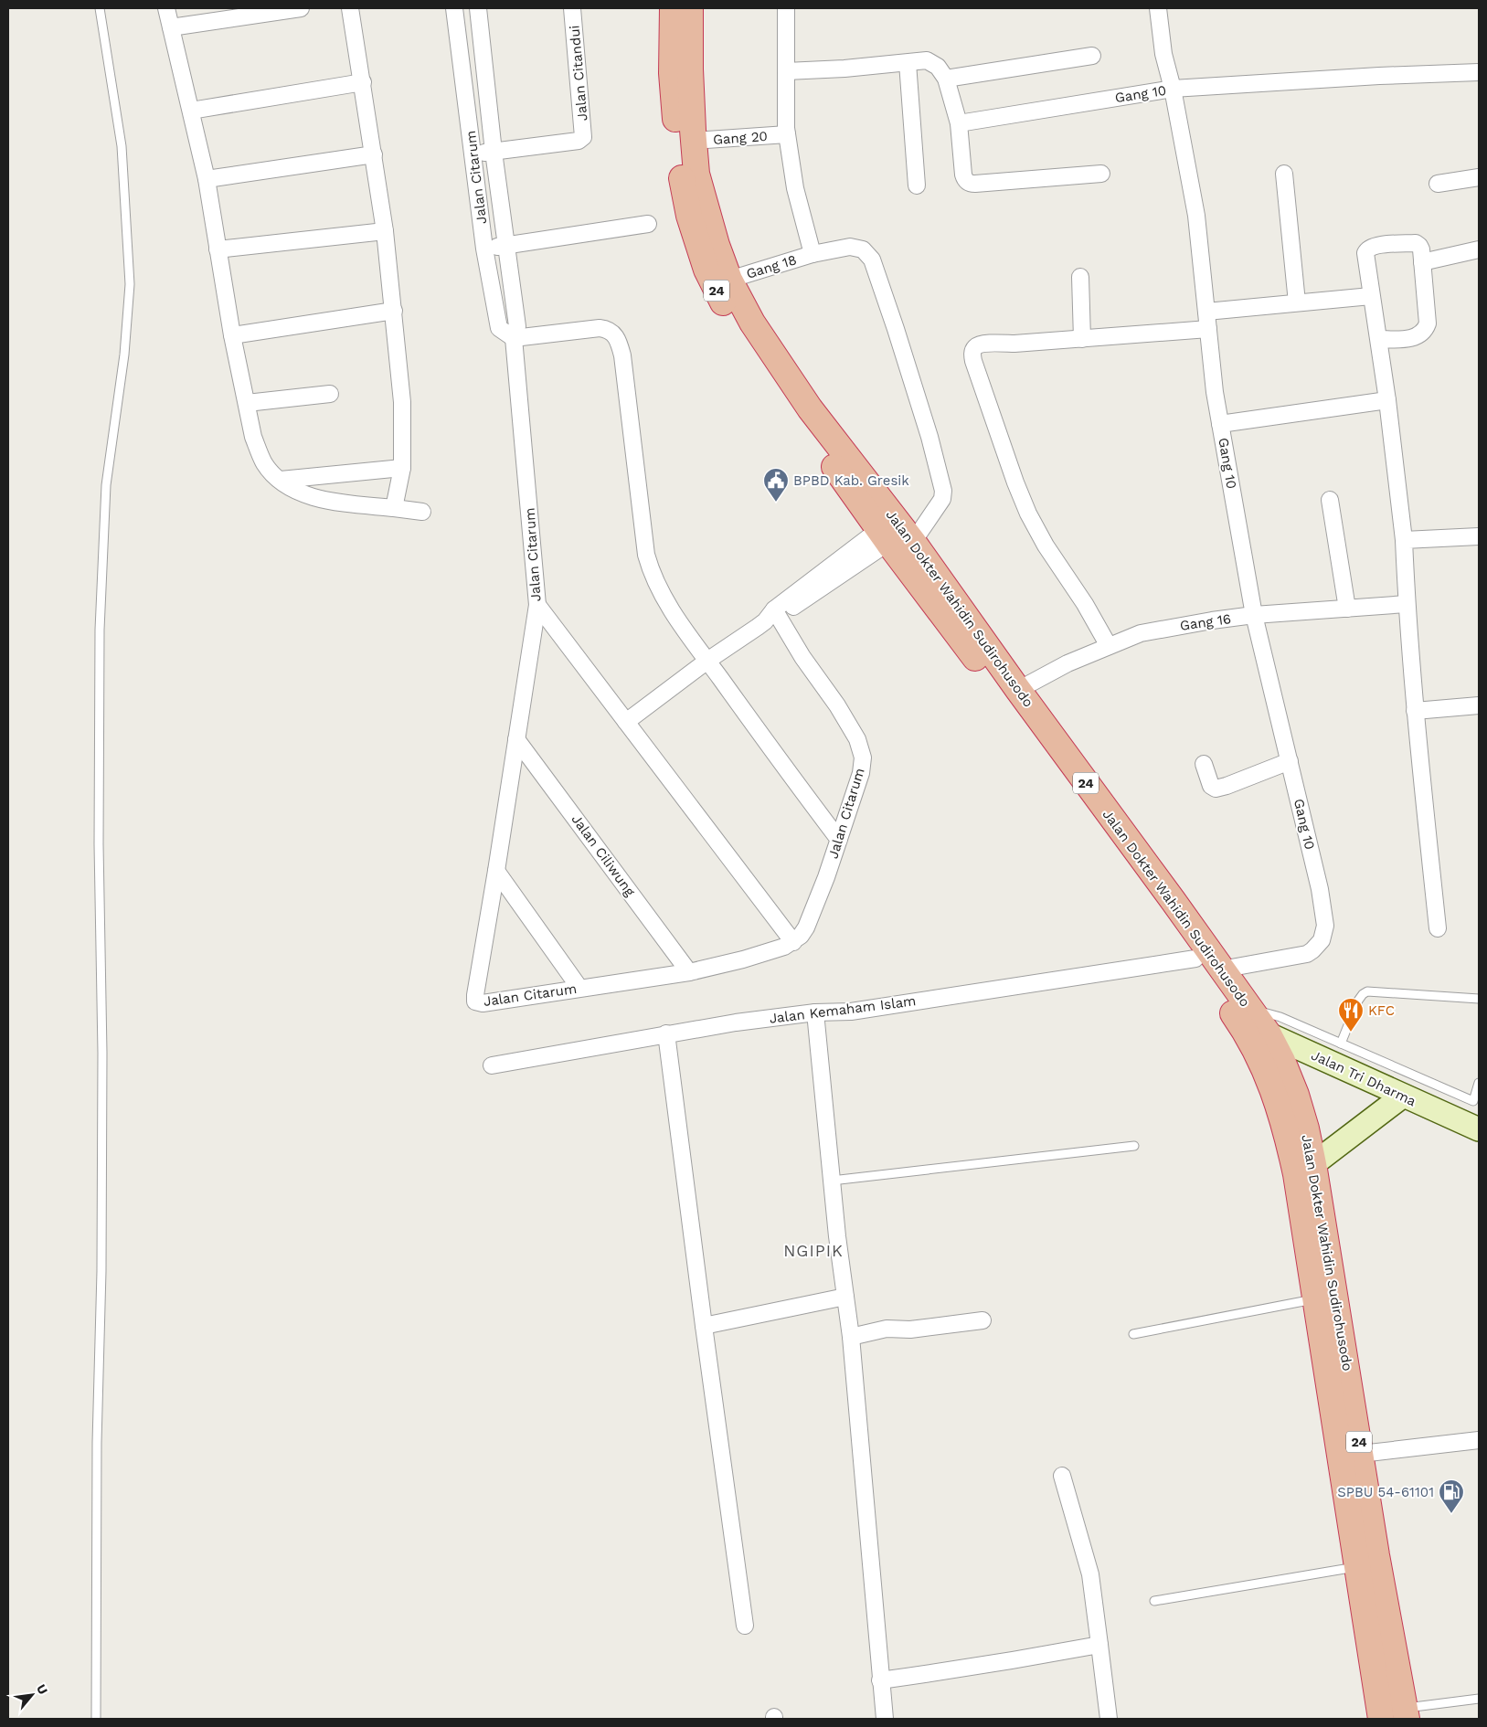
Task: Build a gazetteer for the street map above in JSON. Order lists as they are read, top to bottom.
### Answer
{
  "streets": {
    "highway": ["24", "Jalan Dokter Wahidin Sudirohusodo"],
    "main road": ["Jalan Tri Dharma"],
    "street": [
      "Jalan Citandui",
      "Gang 10",
      "Gang 20",
      "Jalan Citarum",
      "Gang 18",
      "Gang 16",
      "Jalan Ciliwung",
      "Jalan Kemaham Islam"
    ]
  },
  "crossings": [
    ["Jalan Citandui", "Jalan Citarum"],
    ["Gang 10", "Jalan Dokter Wahidin Sudirohusodo"],
    ["Gang 10", "Gang 16"],
    ["Gang 20", "Jalan Dokter Wahidin Sudirohusodo"],
    ["Jalan Citarum", "Gang 18"],
    ["Jalan Citarum", "Jalan Ciliwung"],
    ["Gang 18", "Jalan Dokter Wahidin Sudirohusodo"],
    ["Jalan Dokter Wahidin Sudirohusodo", "Gang 16"],
    ["Jalan Dokter Wahidin Sudirohusodo", "Jalan Kemaham Islam"],
    ["Jalan Dokter Wahidin Sudirohusodo", "Jalan Tri Dharma"]
  ],
  "districts": ["NGIPIK"],
  "places": {
    "public building": ["BPBD Kab. Gresik"],
    "restaurant": ["KFC"],
    "fuel station": ["SPBU 54-61101"]
  },
  "north": "top right"
}
